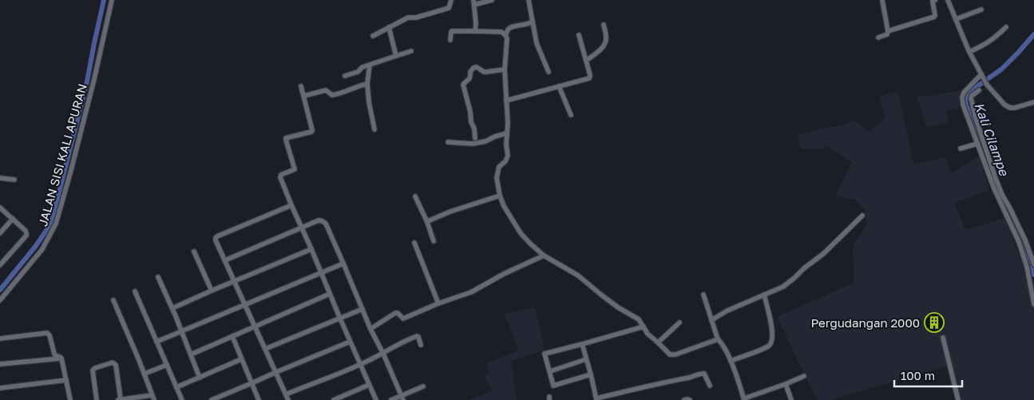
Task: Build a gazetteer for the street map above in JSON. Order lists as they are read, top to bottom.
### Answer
{
  "streets": {
    "street": ["JALAN SISI KALI APURAN"]
  },
  "water": ["Kali Cilampe"],
  "places": {
    "building": ["Pergudangan 2000"]
  },
  "scale_bar": "100 m"
}
